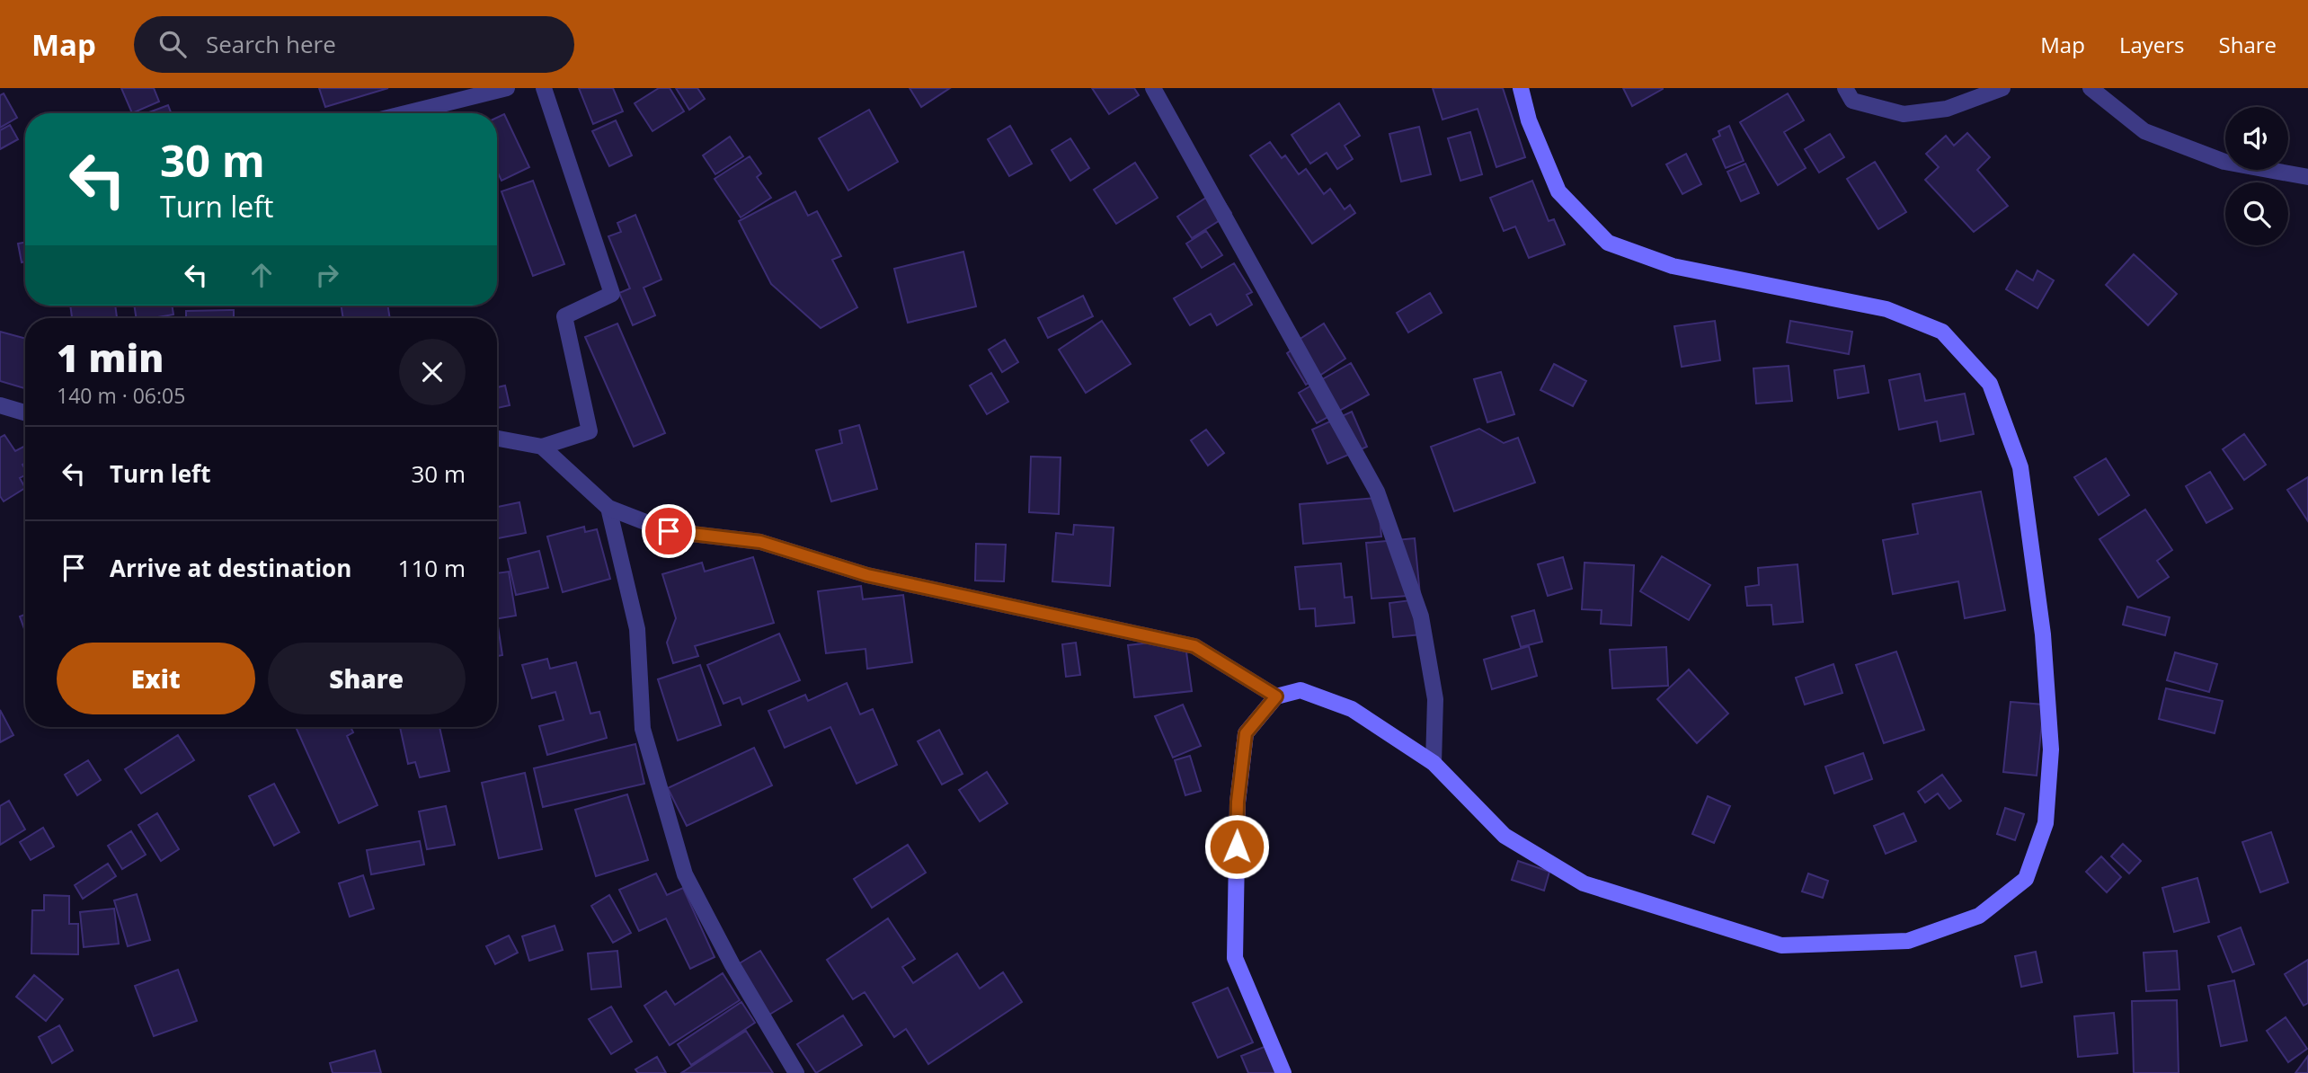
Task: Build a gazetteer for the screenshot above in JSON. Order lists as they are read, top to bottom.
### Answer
{
  "page": {
    "header": "Map",
    "search": "Search here",
    "nav": ["Map", "Layers", "Share"],
    "turn": ["30 m", "Turn left"],
    "heading": ["1 min", "140 m · 06:05"],
    "list": [
      {
        "name": "Turn left",
        "value": "30 m"
      },
      {
        "name": "Arrive at destination",
        "value": "110 m"
      }
    ],
    "buttons": ["Exit", "Share"]
  }
}
